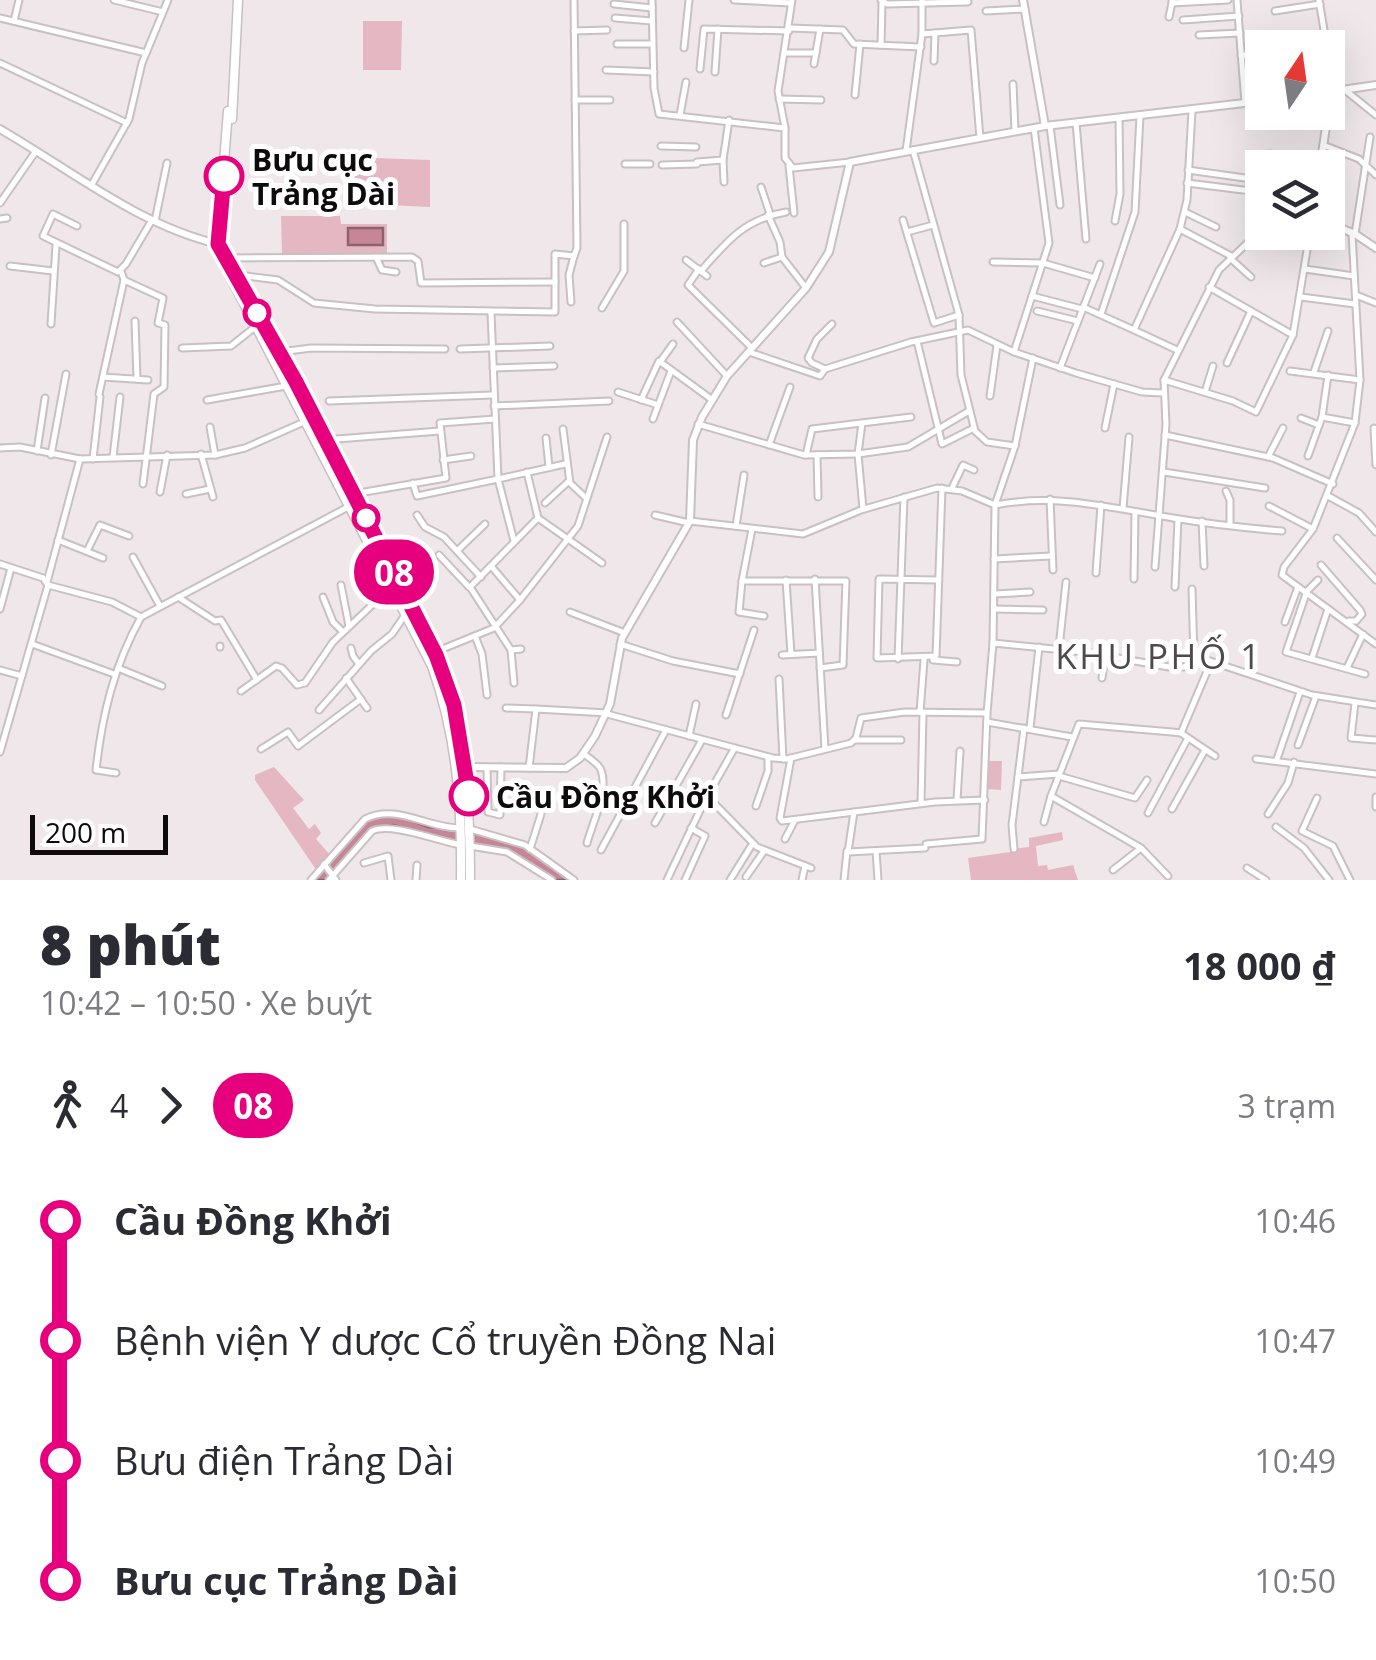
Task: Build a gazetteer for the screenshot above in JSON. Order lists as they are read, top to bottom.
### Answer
{
  "districts": ["KHU PHỐ 1"],
  "places": ["Bưu cục Trảng Dài", "Cầu Đồng Khởi"],
  "lines": ["bus line 08"],
  "scale_bar": "200 m",
  "north": "top",
  "page": {
    "on_map": "08",
    "scale": "200 m",
    "heading": ["8 phút", "10:42 – 10:50 · Xe buýt", "18 000 ₫"],
    "legs": ["4", "08", "3 trạm"],
    "list": [
      {
        "name": "Cầu Đồng Khởi",
        "value": "10:46"
      },
      {
        "name": "Bệnh viện Y dược Cổ truyền Đồng Nai",
        "value": "10:47"
      },
      {
        "name": "Bưu điện Trảng Dài",
        "value": "10:49"
      },
      {
        "name": "Bưu cục Trảng Dài",
        "value": "10:50"
      }
    ]
  }
}
